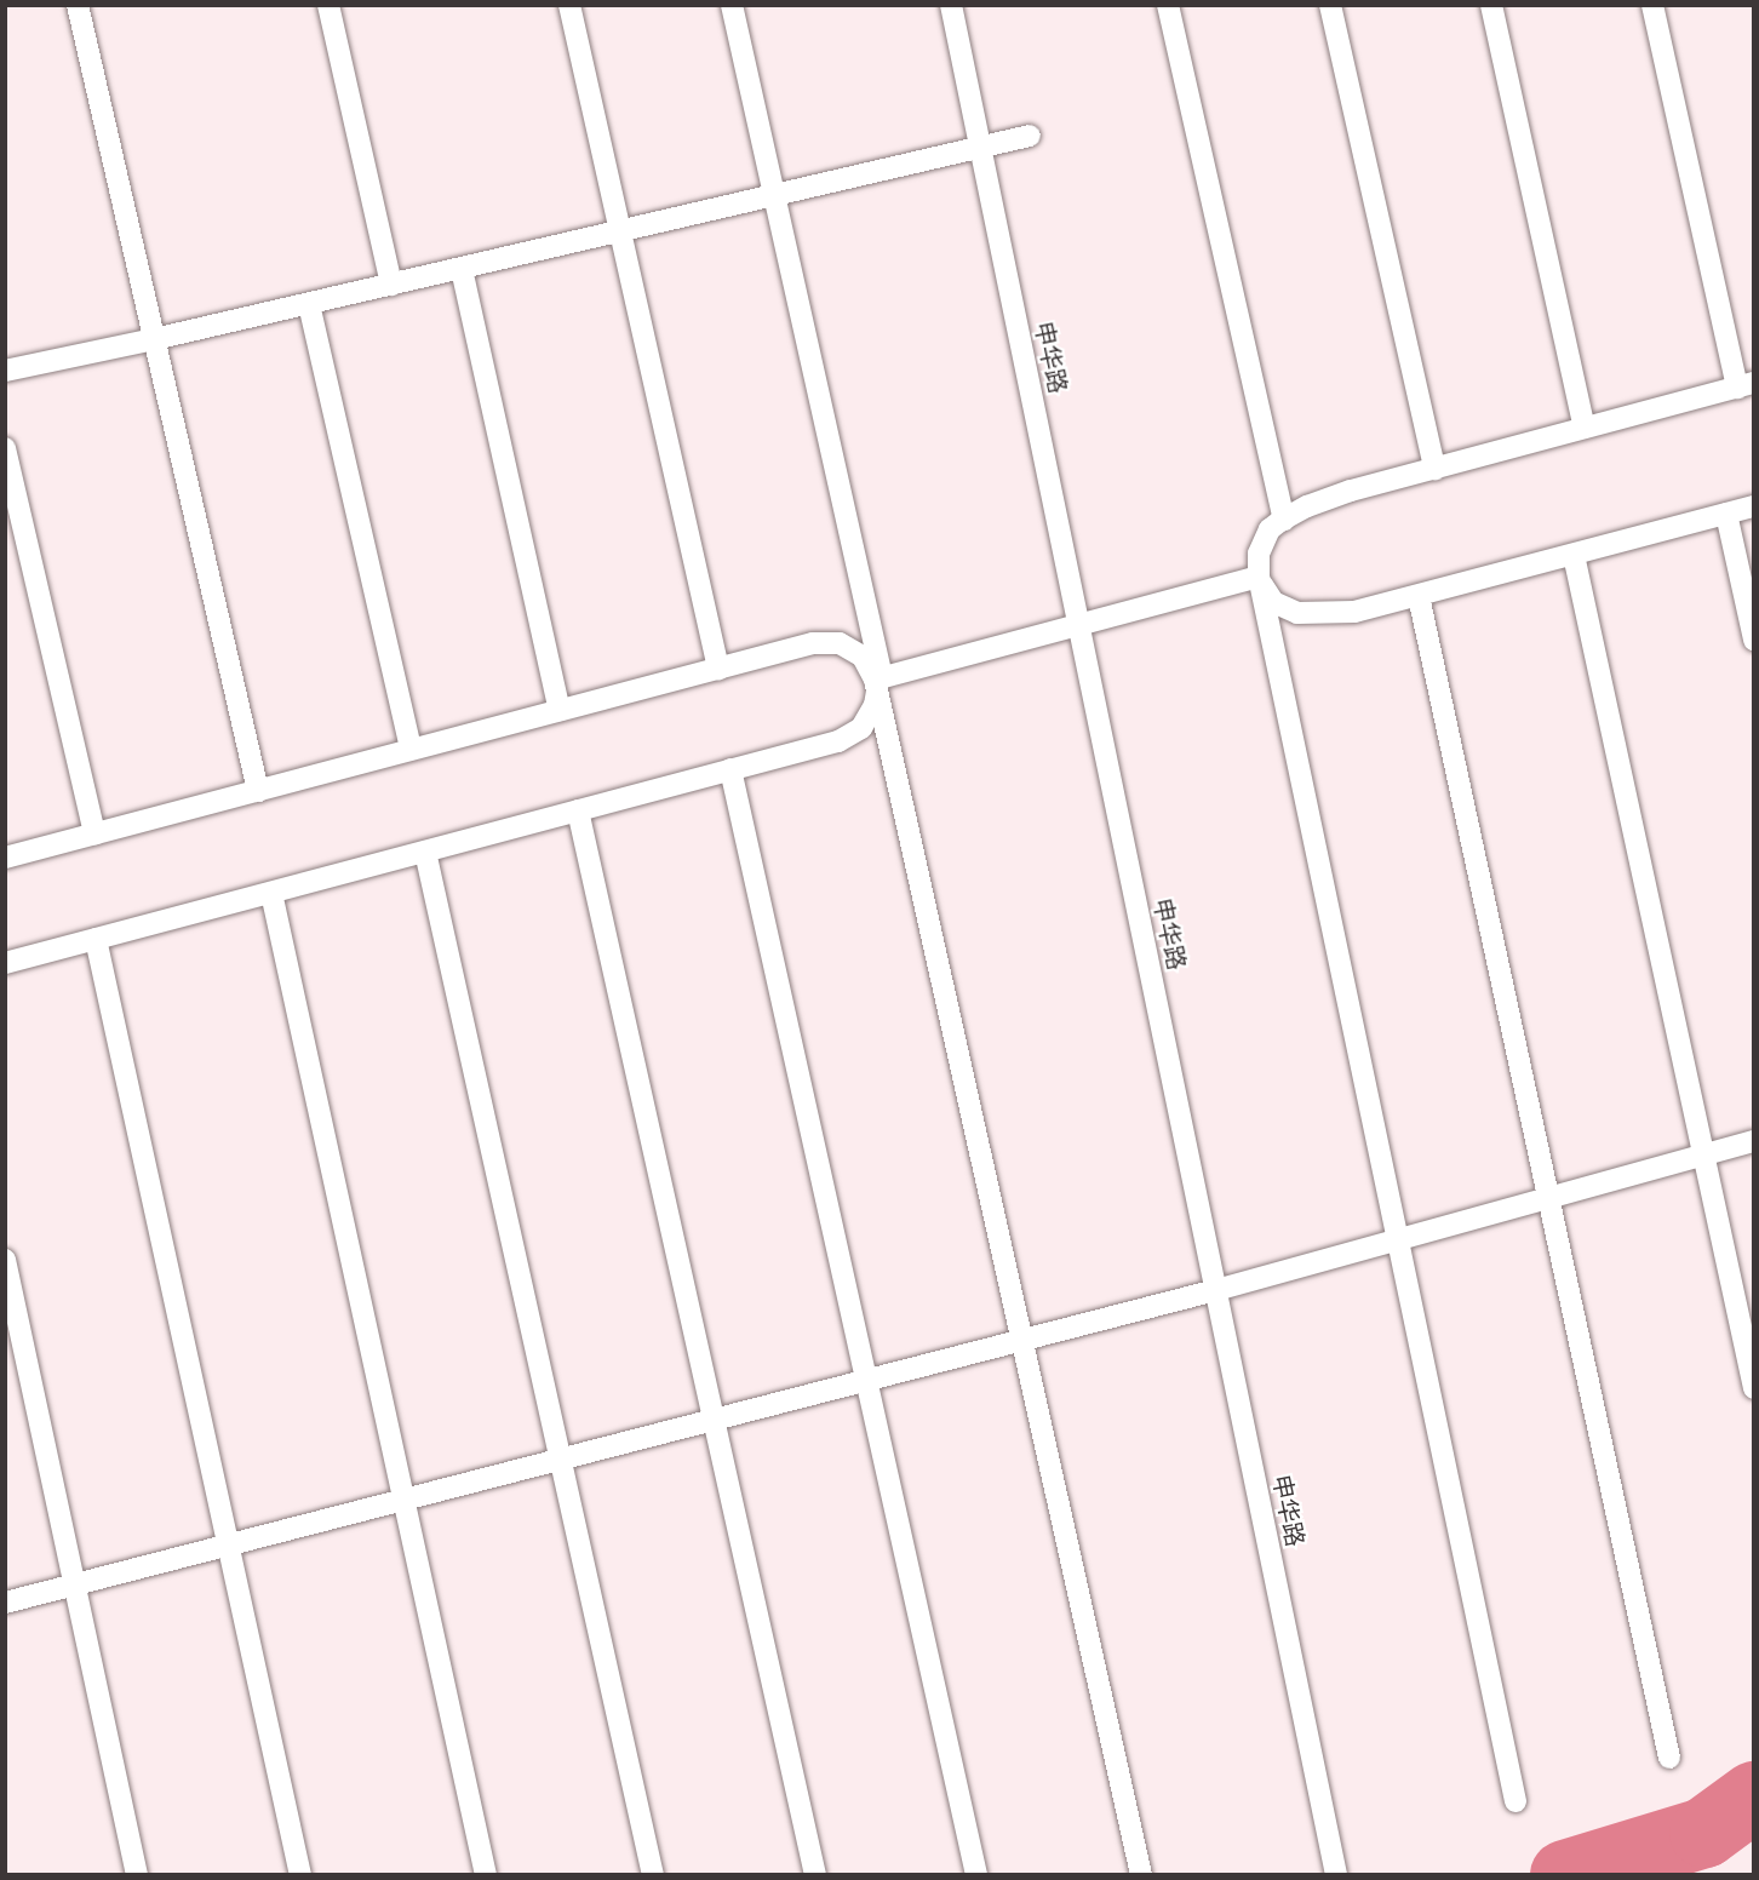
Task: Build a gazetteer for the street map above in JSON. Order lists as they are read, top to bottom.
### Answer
{
  "streets": {
    "lane": ["申华路"]
  }
}
